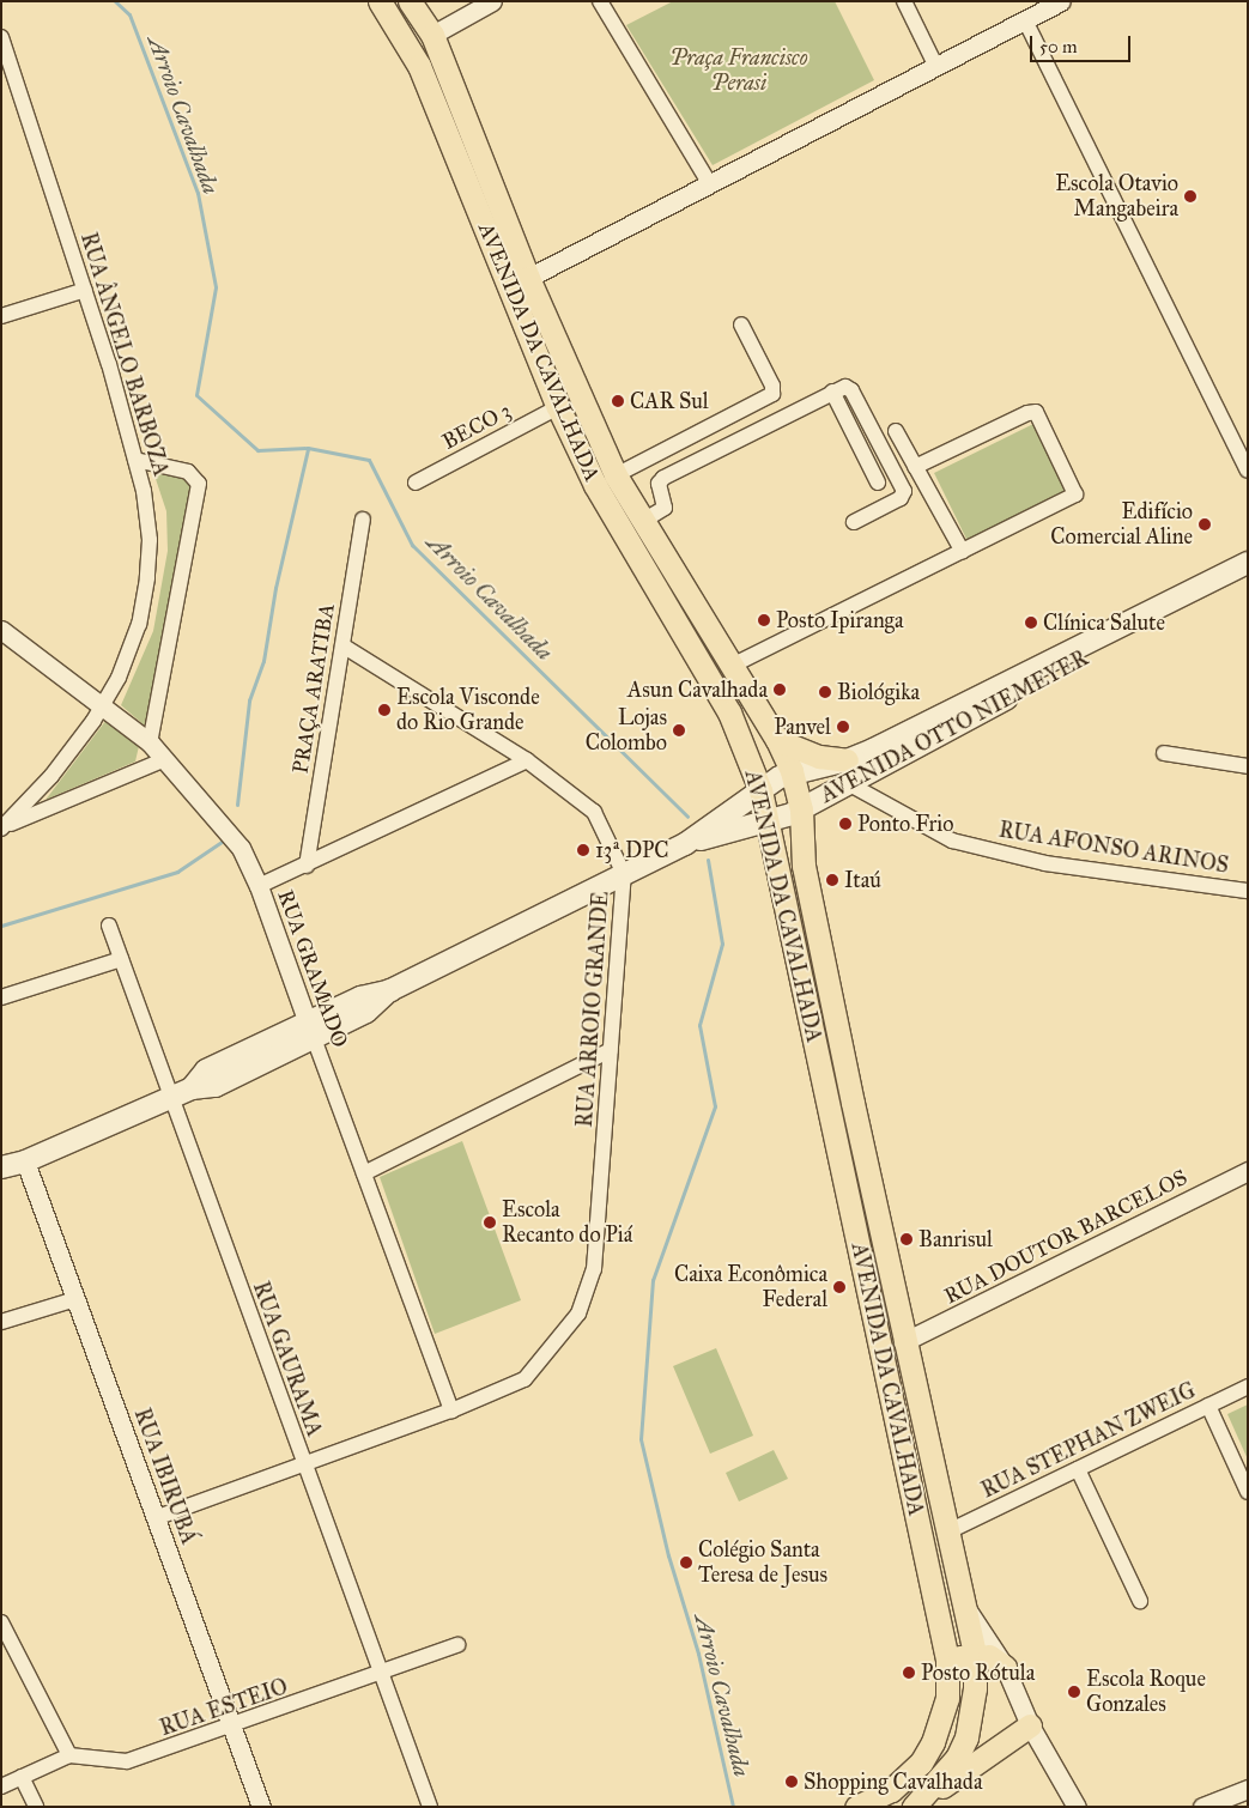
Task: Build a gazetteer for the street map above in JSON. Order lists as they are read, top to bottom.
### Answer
{
  "streets": {
    "main road": ["AVENIDA DA CAVALHADA", "AVENIDA OTTO NIEMEYER"],
    "street": [
      "RUA ÂNGELO BARBOZA",
      "BECO 3",
      "PRAÇA ARATIBA",
      "RUA AFONSO ARINOS",
      "RUA GRAMADO",
      "RUA ARROIO GRANDE",
      "RUA DOUTOR BARCELOS",
      "RUA GAURAMA",
      "RUA STEPHAN ZWEIG",
      "RUA IBIRUBÁ",
      "RUA ESTEIO"
    ]
  },
  "crossings": [
    ["AVENIDA DA CAVALHADA", "BECO 3"],
    ["AVENIDA DA CAVALHADA", "AVENIDA OTTO NIEMEYER"],
    ["AVENIDA DA CAVALHADA", "RUA DOUTOR BARCELOS"],
    ["AVENIDA DA CAVALHADA", "RUA STEPHAN ZWEIG"],
    ["RUA ÂNGELO BARBOZA", "RUA GRAMADO"],
    ["PRAÇA ARATIBA", "RUA ARROIO GRANDE"],
    ["AVENIDA OTTO NIEMEYER", "RUA AFONSO ARINOS"],
    ["AVENIDA OTTO NIEMEYER", "RUA GRAMADO"],
    ["AVENIDA OTTO NIEMEYER", "RUA ARROIO GRANDE"],
    ["AVENIDA OTTO NIEMEYER", "RUA GAURAMA"],
    ["AVENIDA OTTO NIEMEYER", "RUA IBIRUBÁ"],
    ["RUA GRAMADO", "RUA ARROIO GRANDE"],
    ["RUA ARROIO GRANDE", "RUA GAURAMA"],
    ["RUA ARROIO GRANDE", "RUA IBIRUBÁ"],
    ["RUA GAURAMA", "RUA ESTEIO"],
    ["RUA IBIRUBÁ", "RUA ESTEIO"]
  ],
  "water": ["Arroio Cavalhada"],
  "parks": ["Praça Francisco Perasi"],
  "places": [
    "Escola Otavio Mangabeira",
    "CAR Sul",
    "Edifício Comercial Aline",
    "Posto Ipiranga",
    "Clínica Salute",
    "Asun Cavalhada",
    "Biológika",
    "Escola Visconde do Rio Grande",
    "Panvel",
    "Lojas Colombo",
    "Ponto Frio",
    "13ª DPC",
    "Itaú",
    "Escola Recanto do Piá",
    "Banrisul",
    "Caixa Econômica Federal",
    "Colégio Santa Teresa de Jesus",
    "Posto Rótula",
    "Escola Roque Gonzales",
    "Shopping Cavalhada"
  ],
  "scale_bar": "50 m"
}
